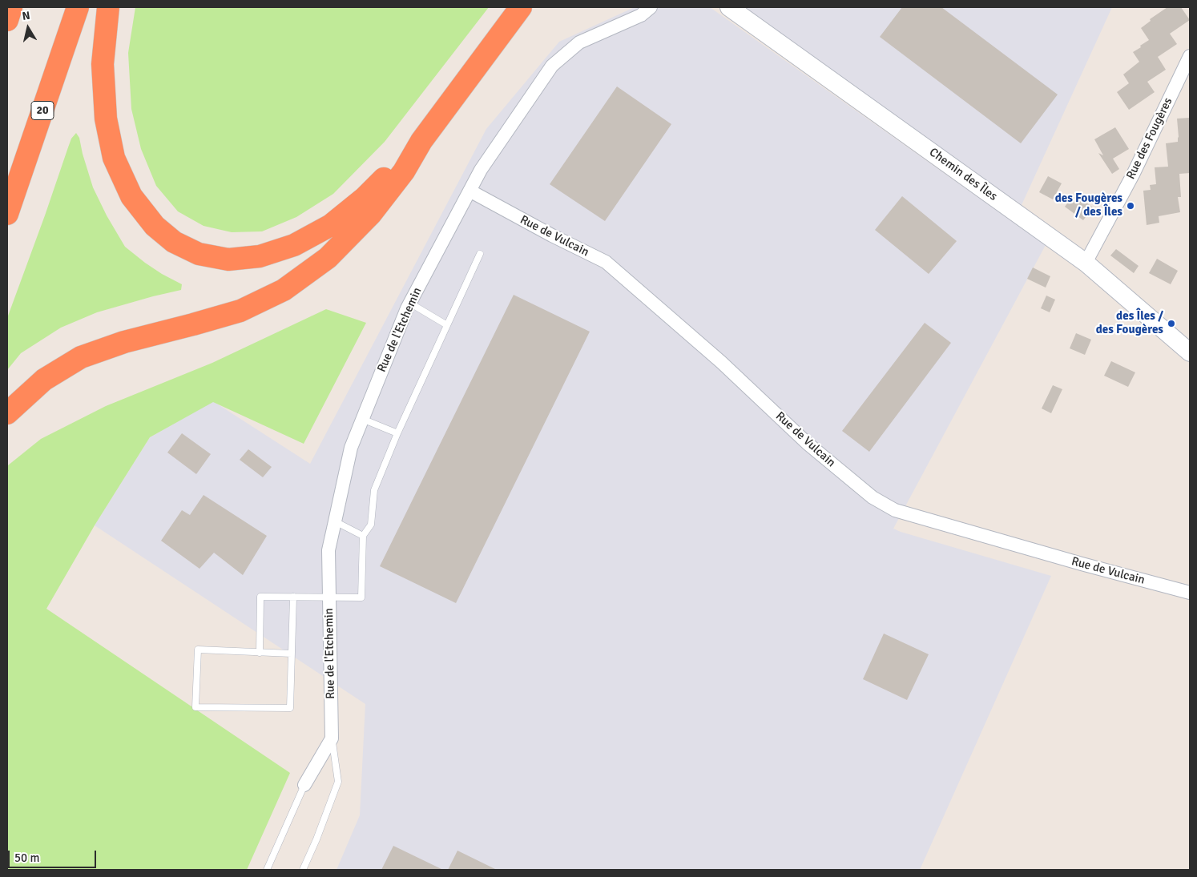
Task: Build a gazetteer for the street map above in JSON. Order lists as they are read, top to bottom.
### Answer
{
  "streets": {
    "highway": ["20"],
    "street": [
      "Rue des Fougères",
      "Chemin des Îles",
      "Rue de Vulcain",
      "Rue de l'Etchemin"
    ]
  },
  "crossings": [
    ["Rue des Fougères", "Chemin des Îles"],
    ["Rue de Vulcain", "Rue de l'Etchemin"]
  ],
  "places": ["des Fougères / des Îles", "des Îles / des Fougères"],
  "scale_bar": "50 m",
  "north": "top"
}
